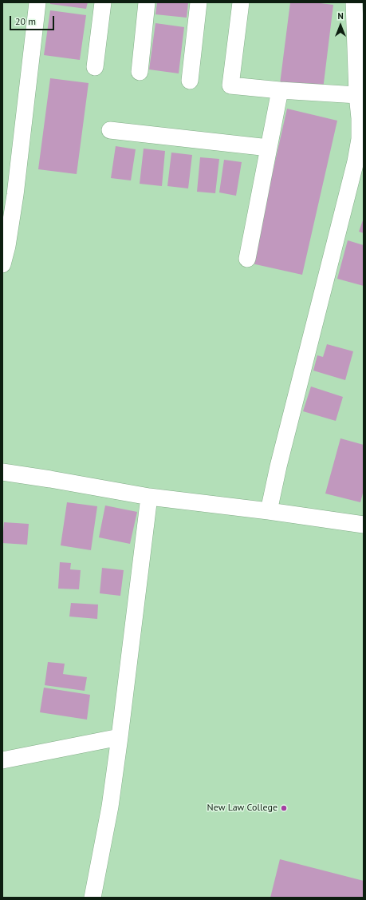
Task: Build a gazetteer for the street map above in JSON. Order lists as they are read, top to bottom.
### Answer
{
  "places": ["New Law College"],
  "scale_bar": "20 m",
  "north": "top"
}
